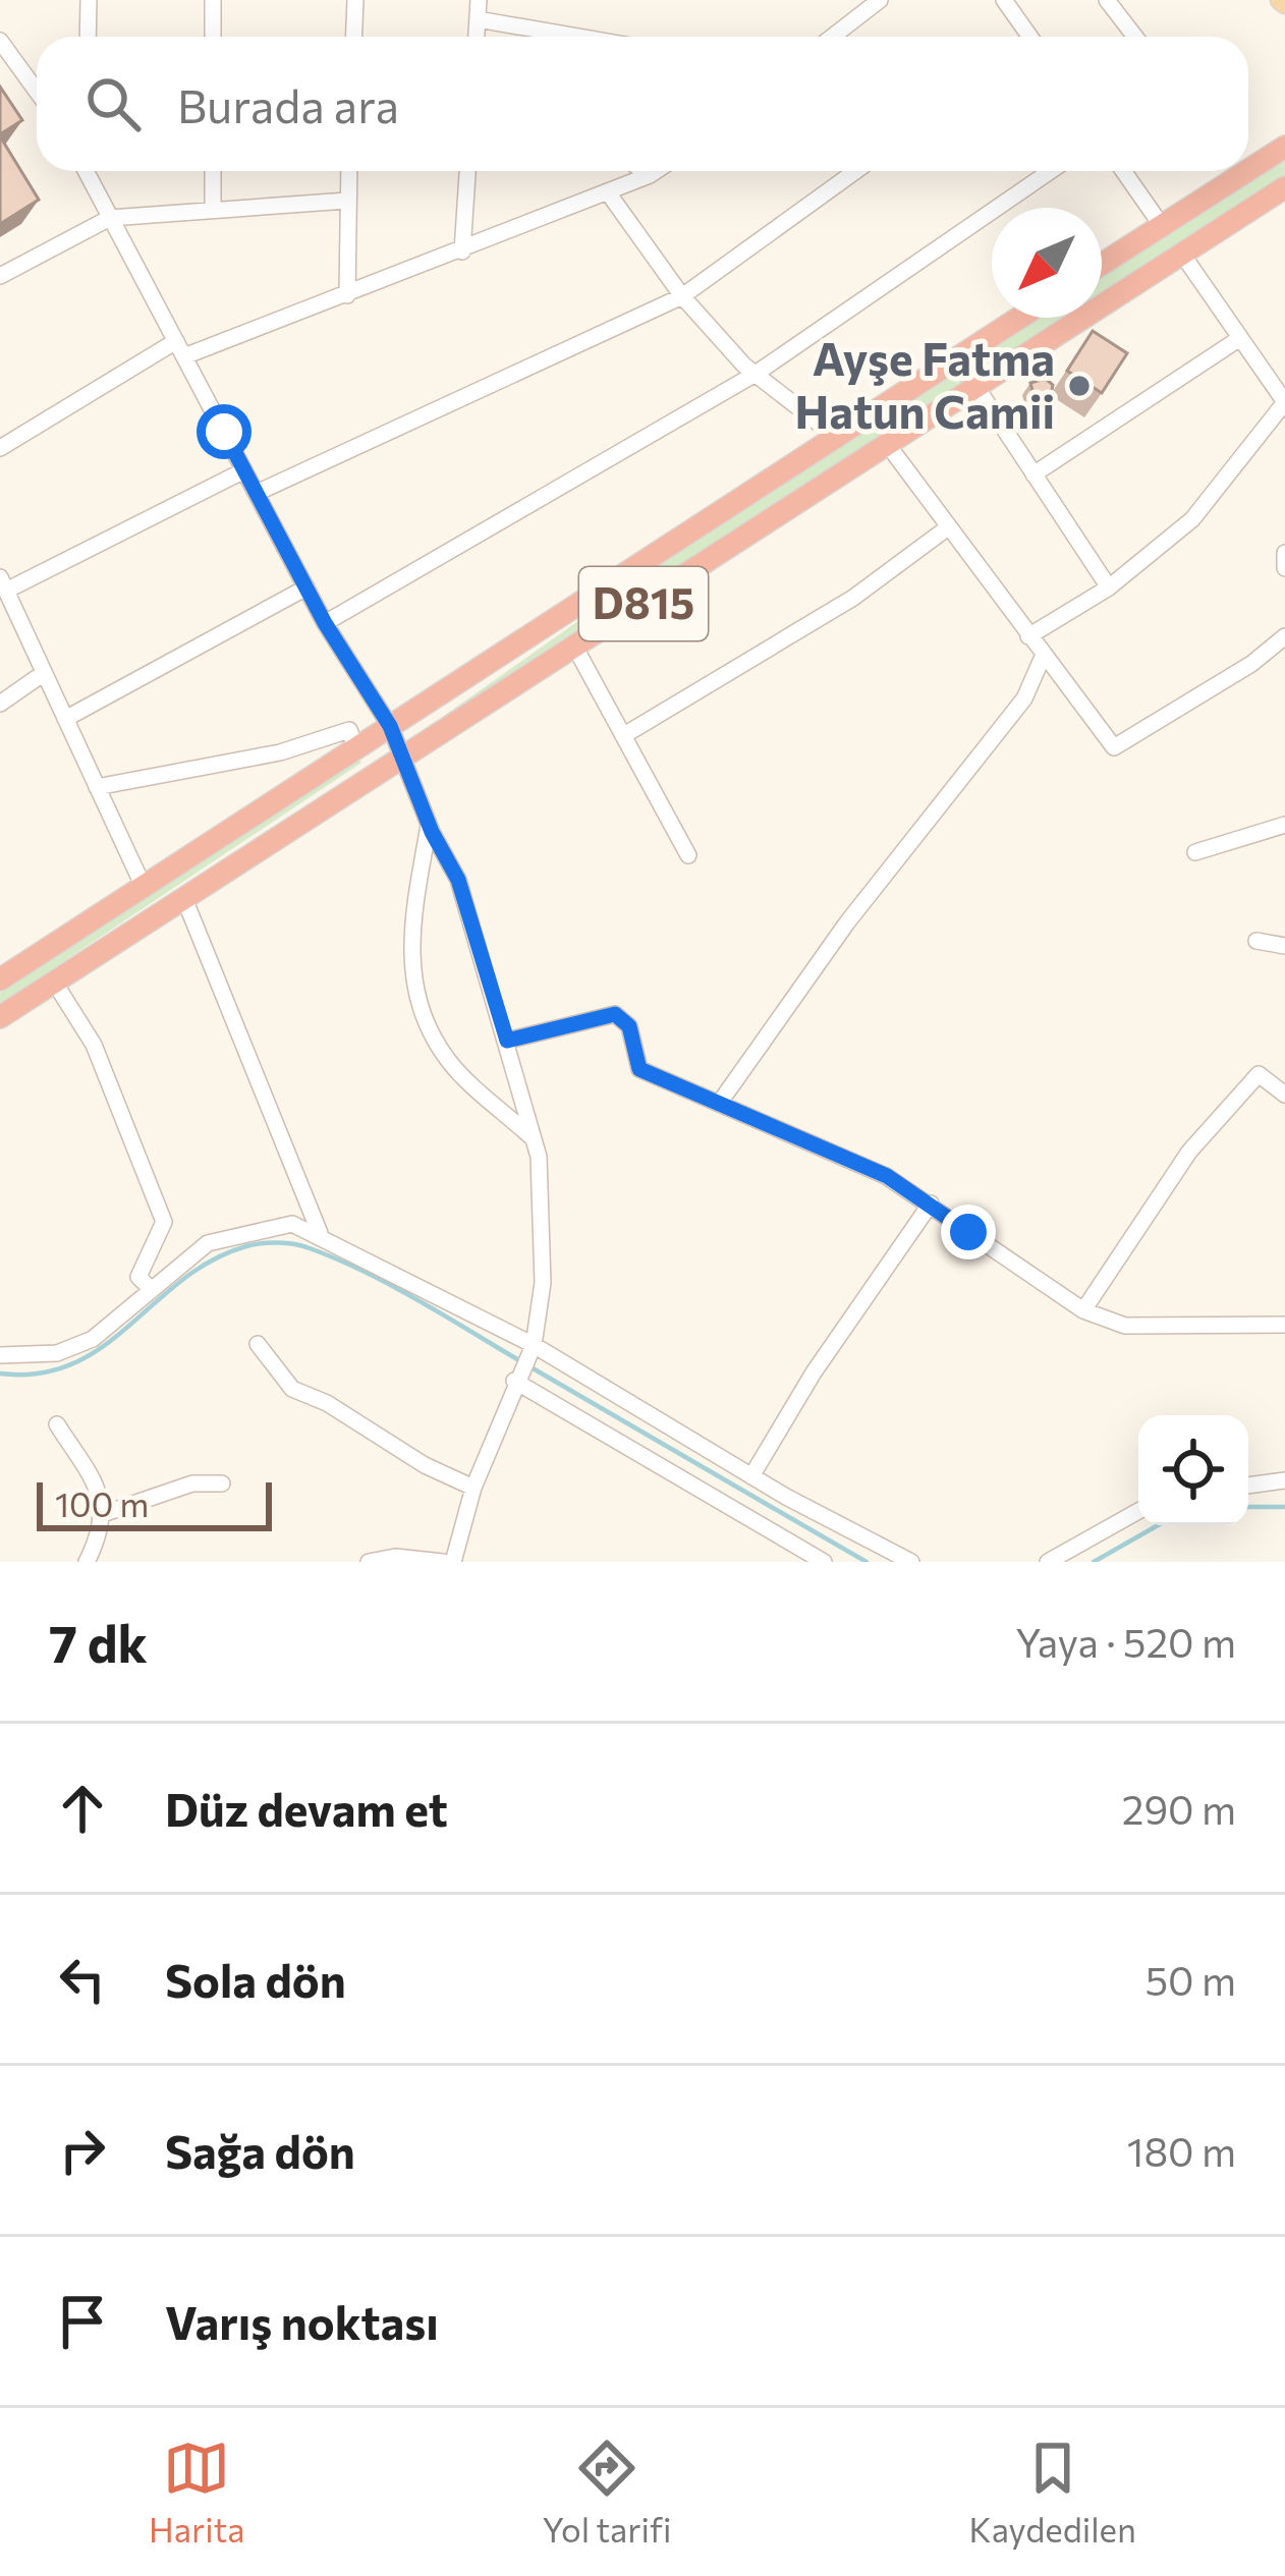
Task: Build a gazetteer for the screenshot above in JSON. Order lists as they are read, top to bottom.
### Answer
{
  "streets": {
    "highway": ["D815"]
  },
  "places": ["Ayşe Fatma Hatun Camii"],
  "scale_bar": "100 m",
  "north": "bottom left",
  "page": {
    "search": "Burada ara",
    "scale": "100 m",
    "heading": ["7 dk", "Yaya · 520 m"],
    "list": [
      ["Düz devam et", "290 m"],
      ["Sola dön", "50 m"],
      ["Sağa dön", "180 m"],
      "Varış noktası"
    ],
    "nav": ["Harita", "Yol tarifi", "Kaydedilen"]
  }
}
